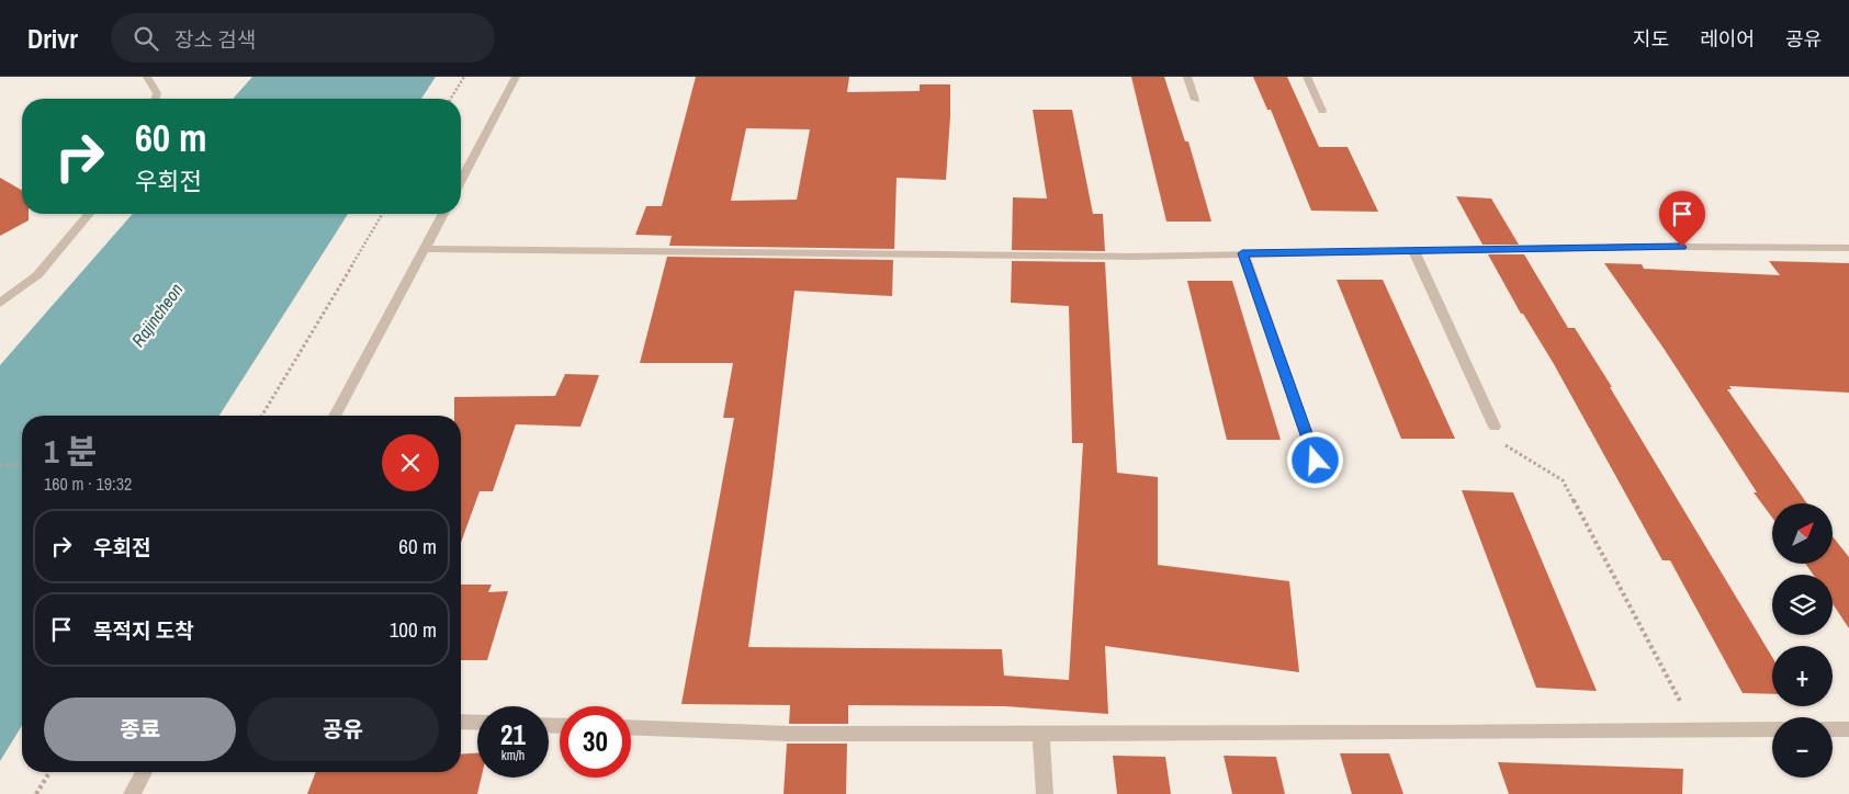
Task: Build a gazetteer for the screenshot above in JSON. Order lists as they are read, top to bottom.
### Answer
{
  "water": ["Rajincheon"],
  "north": "top right",
  "page": {
    "header": "Drivr",
    "search": "장소 검색",
    "nav": ["지도", "레이어", "공유"],
    "turn": ["60 m", "우회전"],
    "heading": ["1 분", "160 m · 19:32"],
    "map_buttons": ["+", "−"],
    "list": [
      {
        "name": "우회전",
        "value": "60 m"
      },
      {
        "name": "목적지 도착",
        "value": "100 m"
      }
    ],
    "buttons": ["종료", "공유"],
    "speed": "21 km/h",
    "limit": "30"
  }
}
